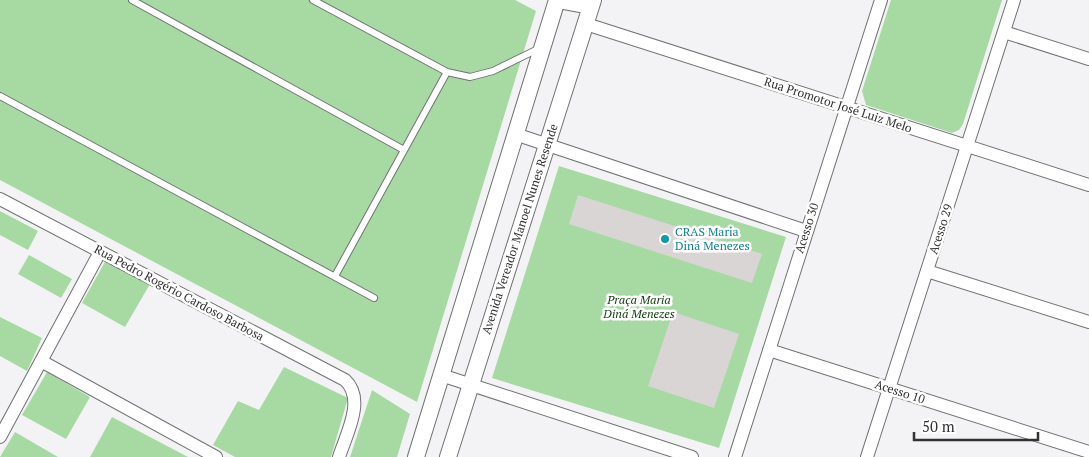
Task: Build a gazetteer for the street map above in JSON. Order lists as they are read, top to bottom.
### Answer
{
  "streets": {
    "street": [
      "Rua Promotor José Luiz Melo",
      "Acesso 30",
      "Avenida Vereador Manoel Nunes Resende",
      "Acesso 29",
      "Rua Pedro Rogério Cardoso Barbosa",
      "Acesso 10"
    ]
  },
  "crossings": [
    ["Rua Promotor José Luiz Melo", "Acesso 30"],
    ["Rua Promotor José Luiz Melo", "Avenida Vereador Manoel Nunes Resende"],
    ["Rua Promotor José Luiz Melo", "Acesso 29"],
    ["Acesso 30", "Acesso 10"],
    ["Acesso 29", "Acesso 10"]
  ],
  "parks": ["Praça Maria Diná Menezes"],
  "places": ["CRAS Maria Diná Menezes"],
  "scale_bar": "50 m"
}
